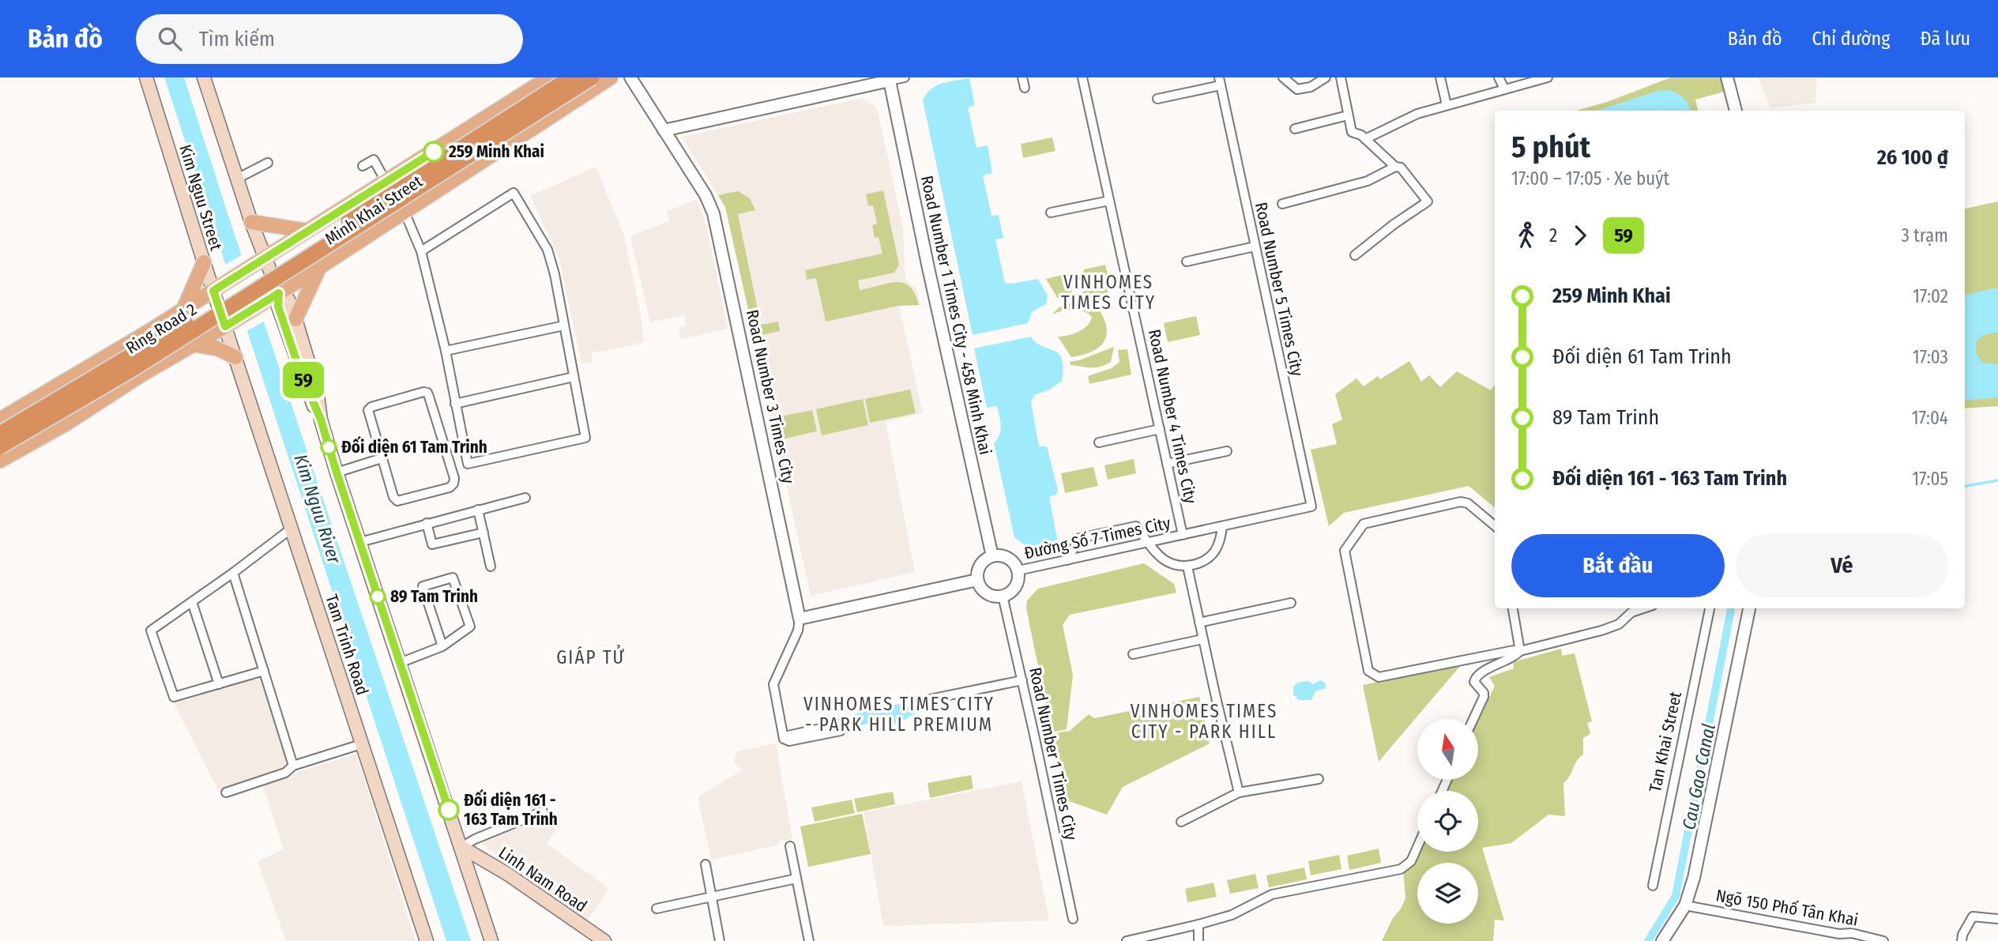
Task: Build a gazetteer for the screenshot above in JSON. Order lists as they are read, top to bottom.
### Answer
{
  "streets": {
    "highway": ["Ring Road 2"],
    "main road": [
      "Kim Nguu Street",
      "Minh Khai Street",
      "Tam Trinh Road",
      "Linh Nam Road"
    ],
    "street": [
      "Road Number 5 Times City",
      "Road Number 1 Times City - 458 Minh Khai",
      "Road Number 3 Times City",
      "Road Number 4 Times City",
      "Đường Số 7 Times City",
      "Tan Khai Street",
      "Road Number 1 Times City",
      "Ngõ 150 Phố Tân Khai"
    ]
  },
  "crossings": [
    ["Kim Nguu Street", "Minh Khai Street"],
    ["Kim Nguu Street", "Tam Trinh Road"],
    ["Minh Khai Street", "Tam Trinh Road"],
    ["Road Number 5 Times City", "Đường Số 7 Times City"],
    ["Road Number 1 Times City - 458 Minh Khai", "Đường Số 7 Times City"],
    ["Road Number 1 Times City - 458 Minh Khai", "Road Number 1 Times City"],
    ["Road Number 4 Times City", "Đường Số 7 Times City"],
    ["Đường Số 7 Times City", "Road Number 1 Times City"]
  ],
  "districts": [
    "VINHOMES TIMES CITY",
    "GIÁP TỬ",
    "VINHOMES TIMES CITY - PARK HILL PREMIUM",
    "VINHOMES TIMES CITY - PARK HILL"
  ],
  "water": ["Kim Nguu River", "Cau Gao Canal"],
  "places": [
    "259 Minh Khai",
    "Đối diện 61 Tam Trinh",
    "89 Tam Trinh",
    "Đối diện 161 - 163 Tam Trinh"
  ],
  "lines": ["bus line 59"],
  "north": "top",
  "page": {
    "header": "Bản đồ",
    "search": "Tìm kiếm",
    "nav": ["Bản đồ", "Chỉ đường", "Đã lưu"],
    "on_map": "59",
    "heading": ["5 phút", "17:00 – 17:05 · Xe buýt", "26 100 ₫"],
    "legs": ["2", "59", "3 trạm"],
    "list": [
      {
        "name": "259 Minh Khai",
        "value": "17:02"
      },
      {
        "name": "Đối diện 61 Tam Trinh",
        "value": "17:03"
      },
      {
        "name": "89 Tam Trinh",
        "value": "17:04"
      },
      {
        "name": "Đối diện 161 - 163 Tam Trinh",
        "value": "17:05"
      }
    ],
    "buttons": ["Bắt đầu", "Vé"]
  }
}
